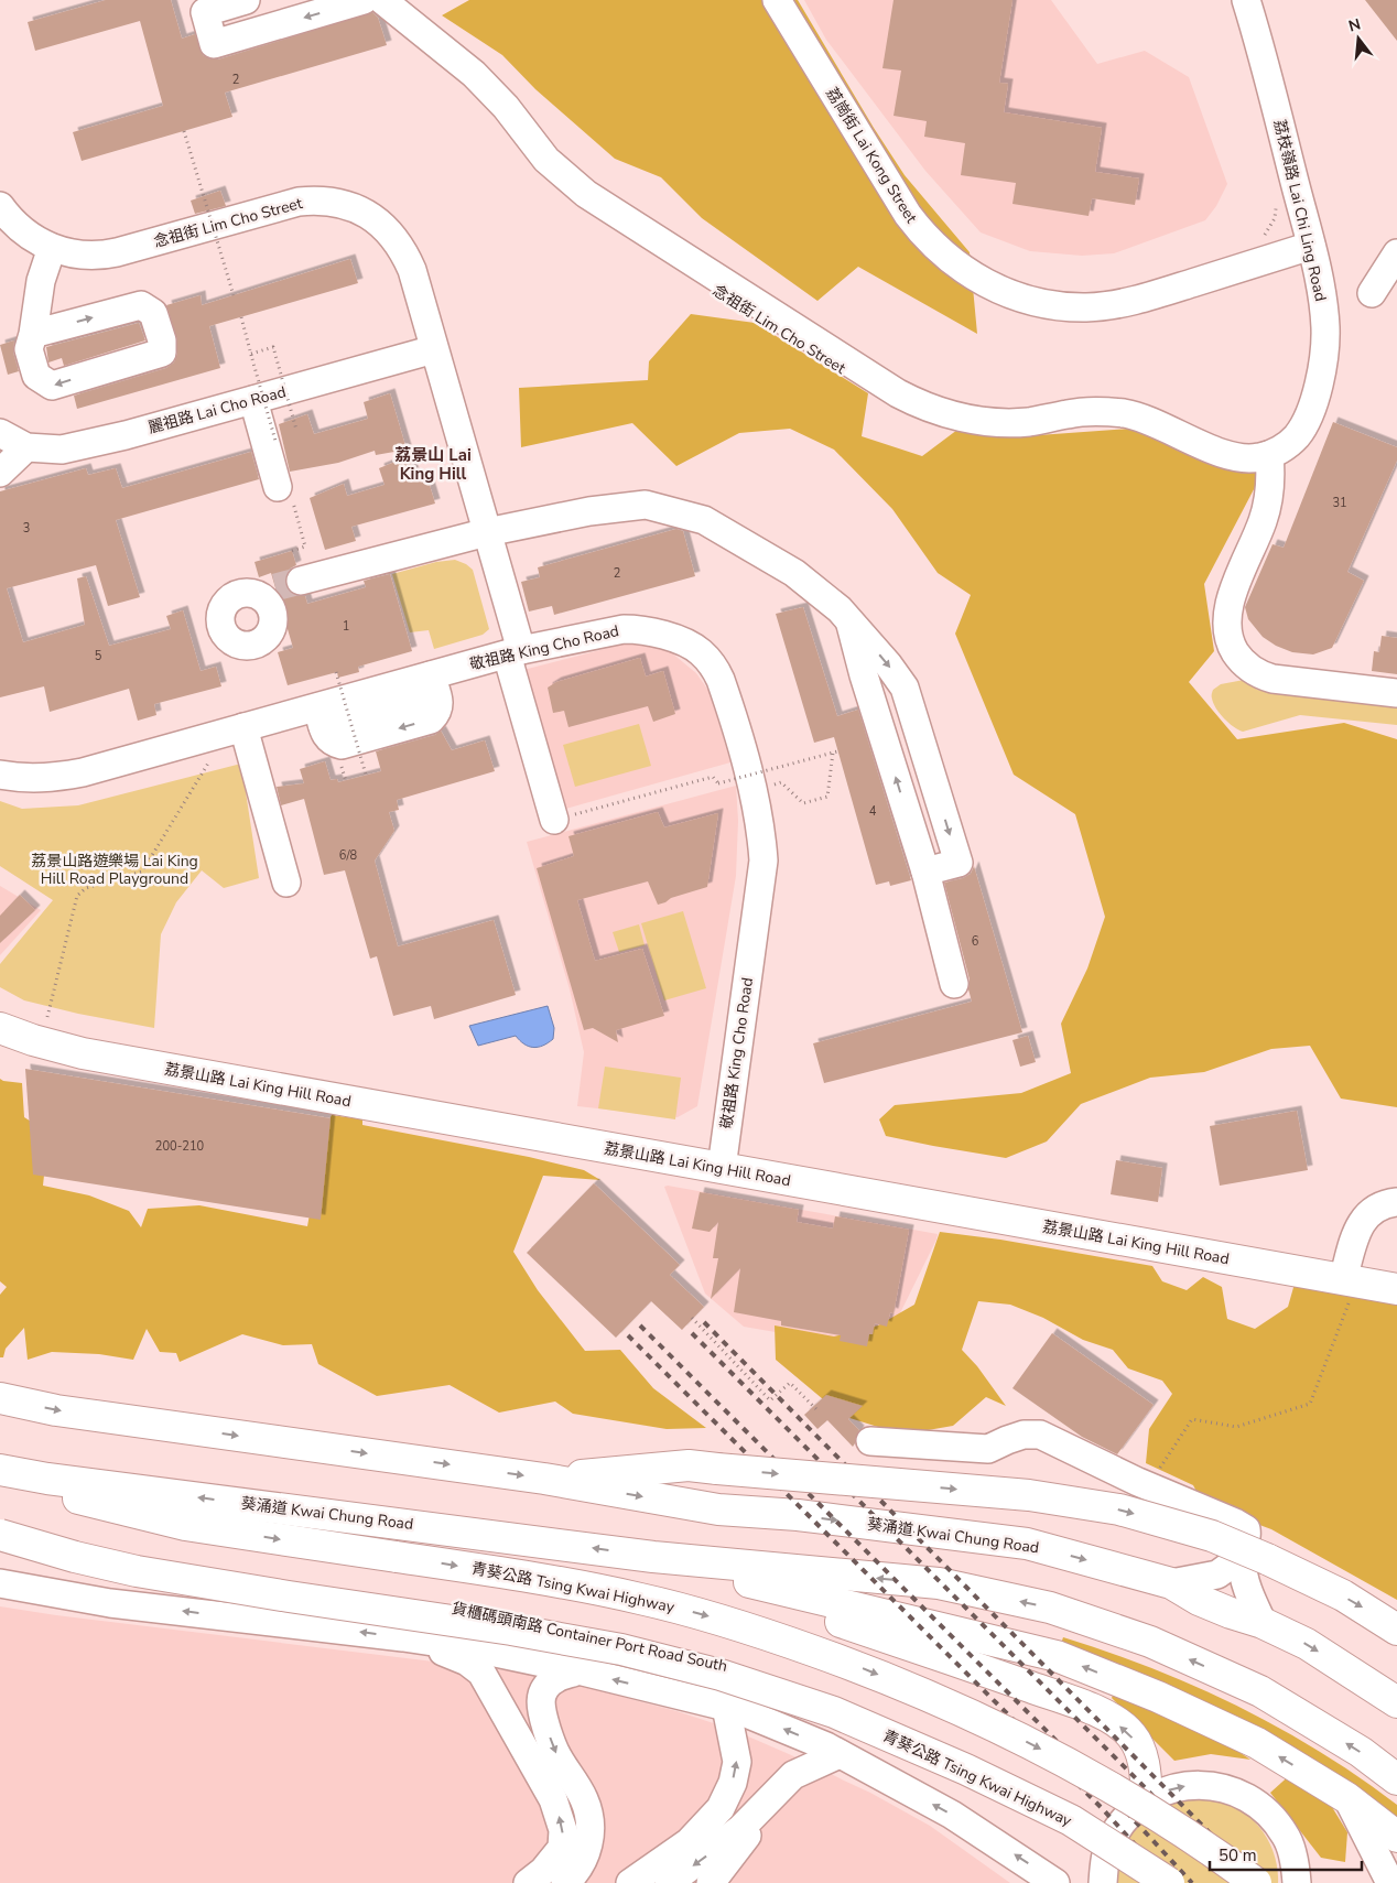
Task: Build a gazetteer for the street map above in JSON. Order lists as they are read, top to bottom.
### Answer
{
  "streets": {
    "main road": ["荔景山路 Lai King Hill Road", "葵涌道 Kwai Chung Road", "青葵公路 Tsing Kwai Highway"],
    "street": [
      "荔崗街 Lai Kong Street",
      "荔枝嶺路 Lai Chi Ling Road",
      "念祖街 Lim Cho Street",
      "麗祖路 Lai Cho Road",
      "敬祖路 King Cho Road",
      "貨櫃碼頭南路 Container Port Road South"
    ]
  },
  "crossings": [
    ["荔崗街 Lai Kong Street", "荔枝嶺路 Lai Chi Ling Road"],
    ["荔枝嶺路 Lai Chi Ling Road", "念祖街 Lim Cho Street"],
    ["念祖街 Lim Cho Street", "麗祖路 Lai Cho Road"],
    ["念祖街 Lim Cho Street", "敬祖路 King Cho Road"],
    ["敬祖路 King Cho Road", "荔景山路 Lai King Hill Road"],
    ["葵涌道 Kwai Chung Road", "青葵公路 Tsing Kwai Highway"],
    ["青葵公路 Tsing Kwai Highway", "貨櫃碼頭南路 Container Port Road South"]
  ],
  "districts": ["荔景山 Lai King Hill"],
  "parks": ["荔景山路遊樂場 Lai King Hill Road Playground"],
  "house_numbers": [
    "2",
    "31",
    "3",
    "2",
    "1",
    "5",
    "4",
    "6/8",
    "6",
    "200-210"
  ],
  "scale_bar": "50 m",
  "north": "top"
}
